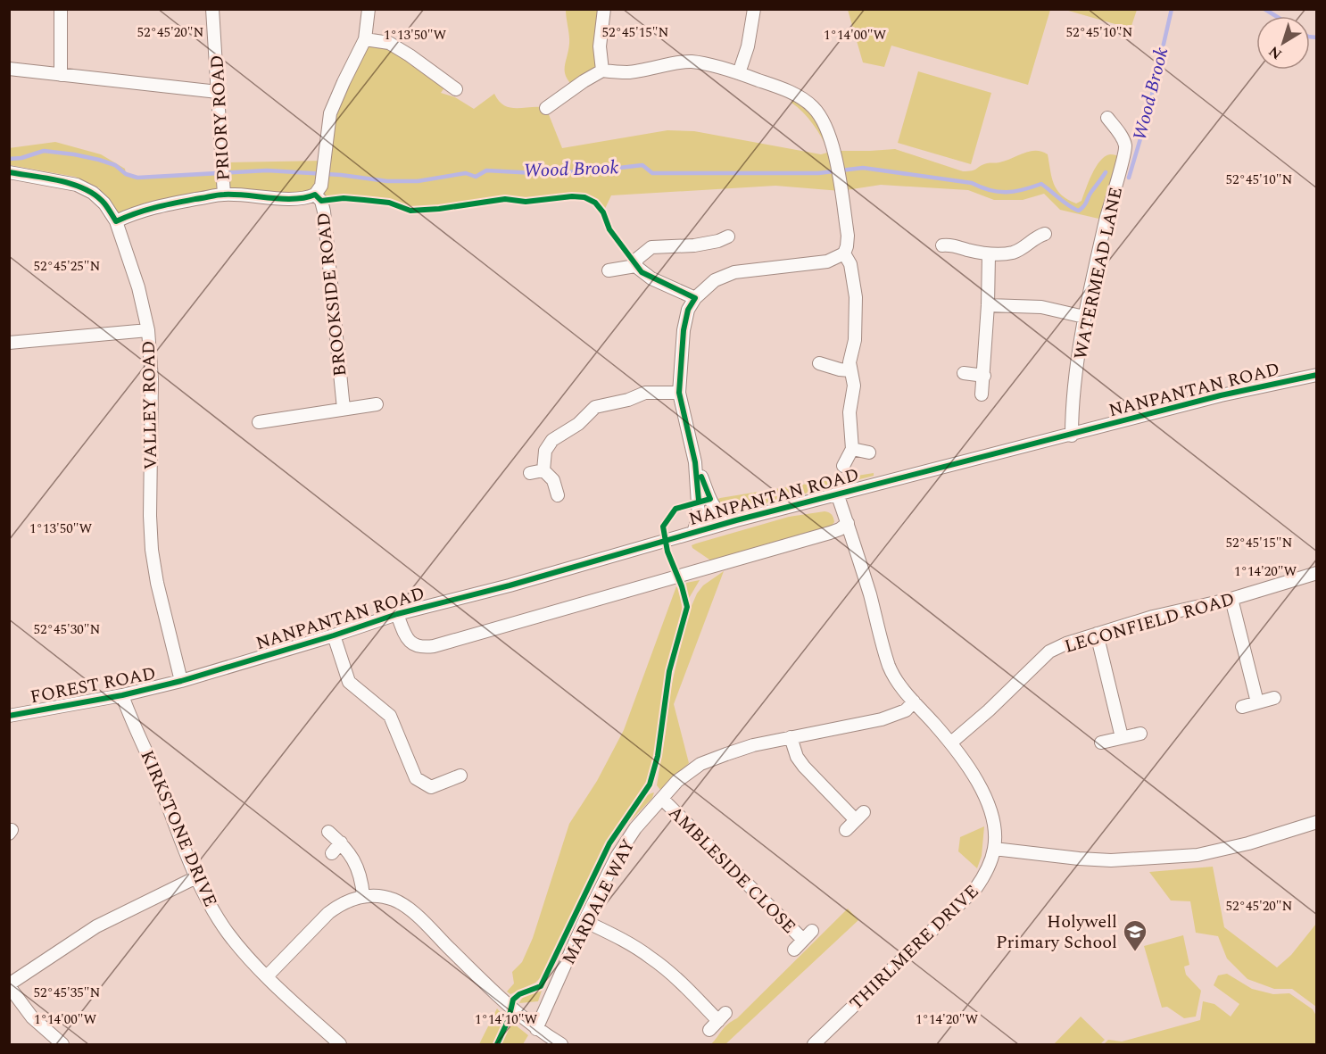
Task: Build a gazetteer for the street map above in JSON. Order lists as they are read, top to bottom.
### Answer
{
  "streets": {
    "street": [
      "PRIORY ROAD",
      "WATERMEAD LANE",
      "BROOKSIDE ROAD",
      "NANPANTAN ROAD",
      "VALLEY ROAD",
      "LECONFIELD ROAD",
      "FOREST ROAD",
      "KIRKSTONE DRIVE",
      "AMBLESIDE CLOSE",
      "MARDALE WAY",
      "THIRLMERE DRIVE"
    ]
  },
  "crossings": [
    ["PRIORY ROAD", "BROOKSIDE ROAD"],
    ["WATERMEAD LANE", "NANPANTAN ROAD"],
    ["BROOKSIDE ROAD", "VALLEY ROAD"],
    ["NANPANTAN ROAD", "VALLEY ROAD"],
    ["NANPANTAN ROAD", "FOREST ROAD"],
    ["NANPANTAN ROAD", "THIRLMERE DRIVE"],
    ["VALLEY ROAD", "FOREST ROAD"],
    ["LECONFIELD ROAD", "THIRLMERE DRIVE"],
    ["FOREST ROAD", "KIRKSTONE DRIVE"],
    ["AMBLESIDE CLOSE", "MARDALE WAY"],
    ["MARDALE WAY", "THIRLMERE DRIVE"]
  ],
  "water": ["Wood Brook"],
  "places": {
    "school or university": ["Holywell Primary School"]
  },
  "north": "bottom left",
  "coordinates": [
    "52°45'20\"N",
    "52°45'15\"N",
    "52°45'10\"N",
    "1°13'50\"W",
    "1°14'00\"W",
    "52°45'25\"N",
    "1°14'20\"W",
    "52°45'30\"N",
    "52°45'35\"N",
    "1°14'10\"W"
  ]
}
